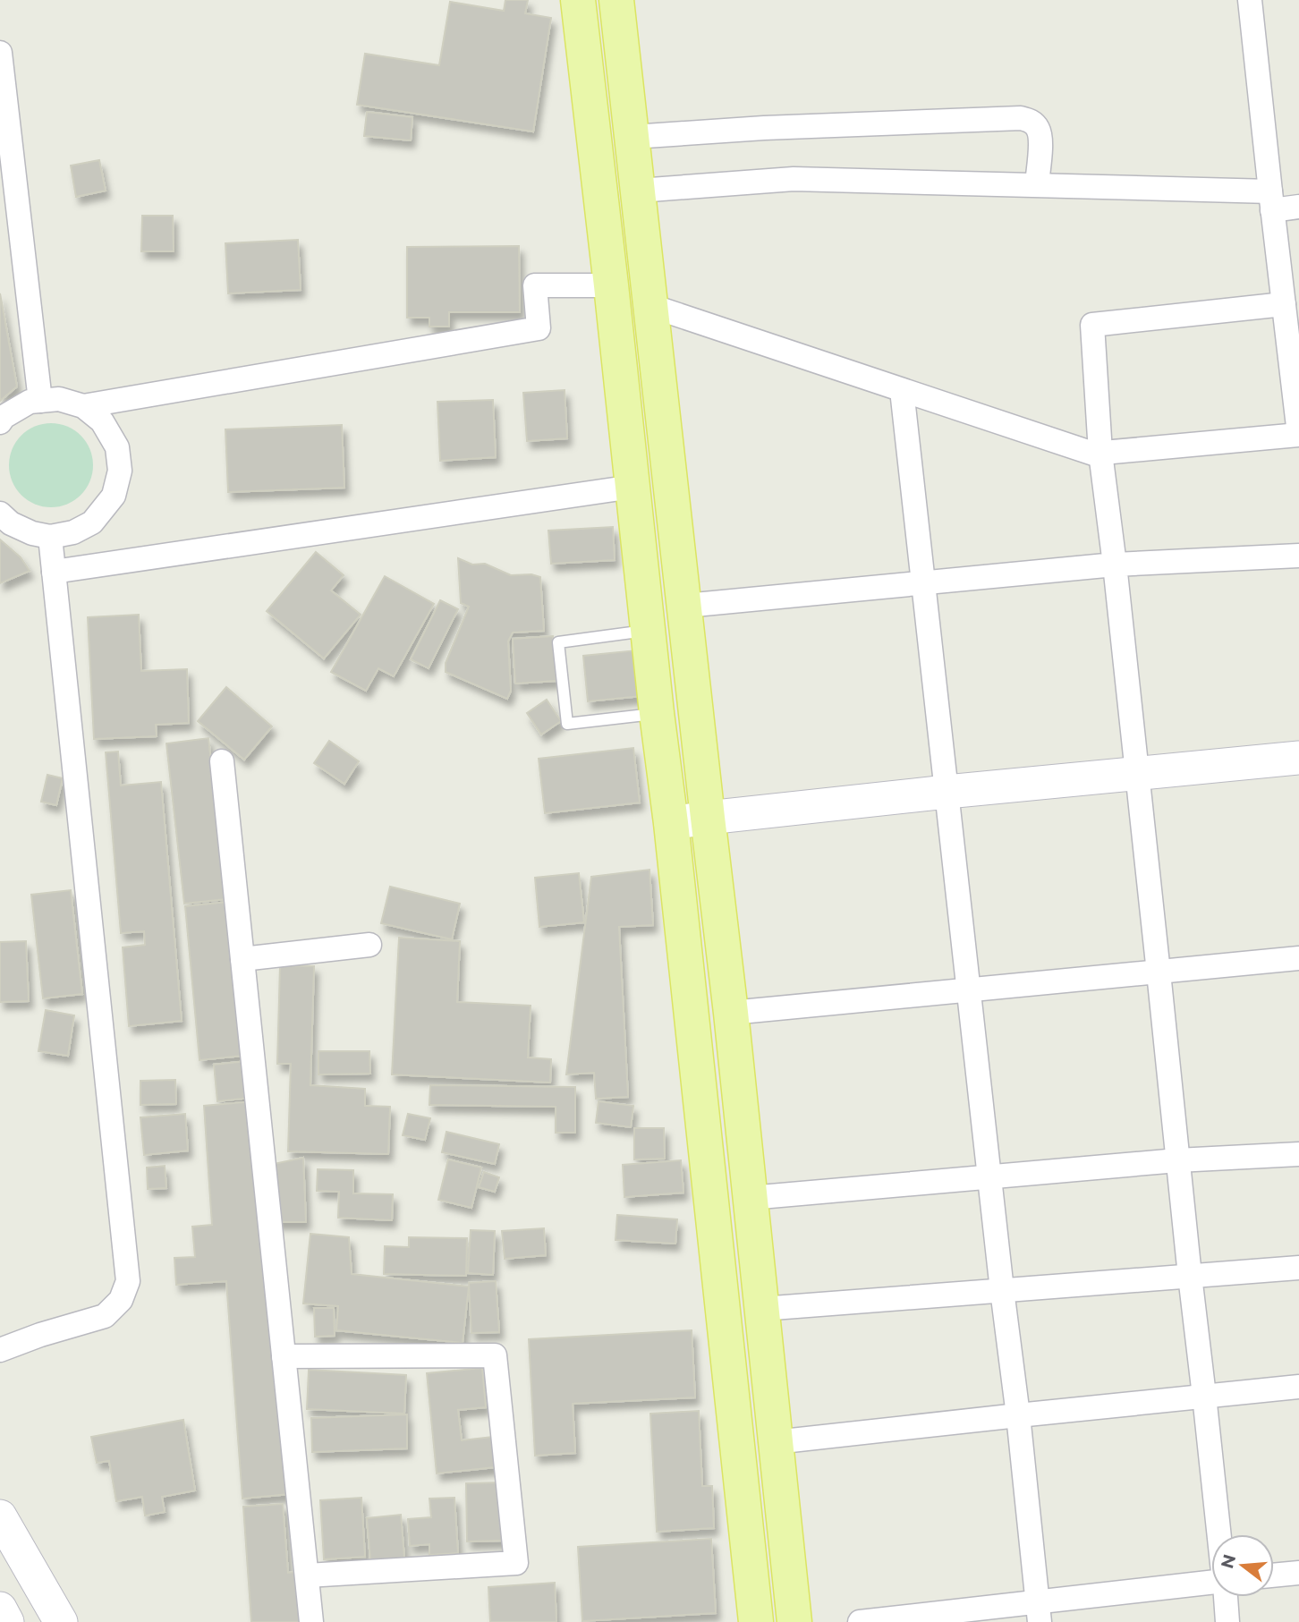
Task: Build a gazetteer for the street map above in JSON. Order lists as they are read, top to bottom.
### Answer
{
  "north": "left"
}
